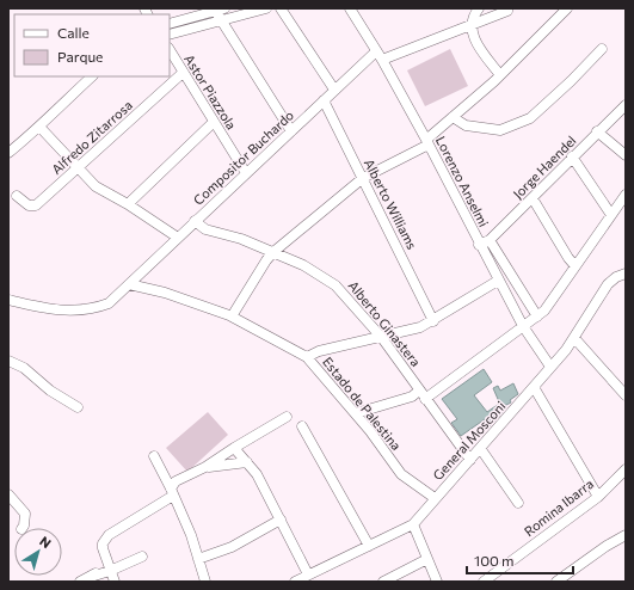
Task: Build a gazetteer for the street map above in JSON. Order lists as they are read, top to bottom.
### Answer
{
  "streets": {
    "street": [
      "Astor Piazzola",
      "Alfredo Zitarrosa",
      "Compositor Buchardo",
      "Jorge Haendel",
      "Lorenzo Anselmi",
      "Alberto Williams",
      "Alberto Ginastera",
      "Estado de Palestina",
      "General Mosconi",
      "Romina Ibarra"
    ]
  },
  "crossings": [
    ["Astor Piazzola", "Alfredo Zitarrosa"],
    ["Astor Piazzola", "Compositor Buchardo"],
    ["Compositor Buchardo", "Lorenzo Anselmi"],
    ["Compositor Buchardo", "Alberto Williams"],
    ["Compositor Buchardo", "Alberto Ginastera"],
    ["Compositor Buchardo", "Estado de Palestina"],
    ["Jorge Haendel", "Lorenzo Anselmi"],
    ["Lorenzo Anselmi", "General Mosconi"],
    ["Alberto Ginastera", "General Mosconi"],
    ["Estado de Palestina", "General Mosconi"]
  ],
  "legend": ["Calle", "Parque"],
  "scale_bar": "100 m",
  "north": "top right"
}
